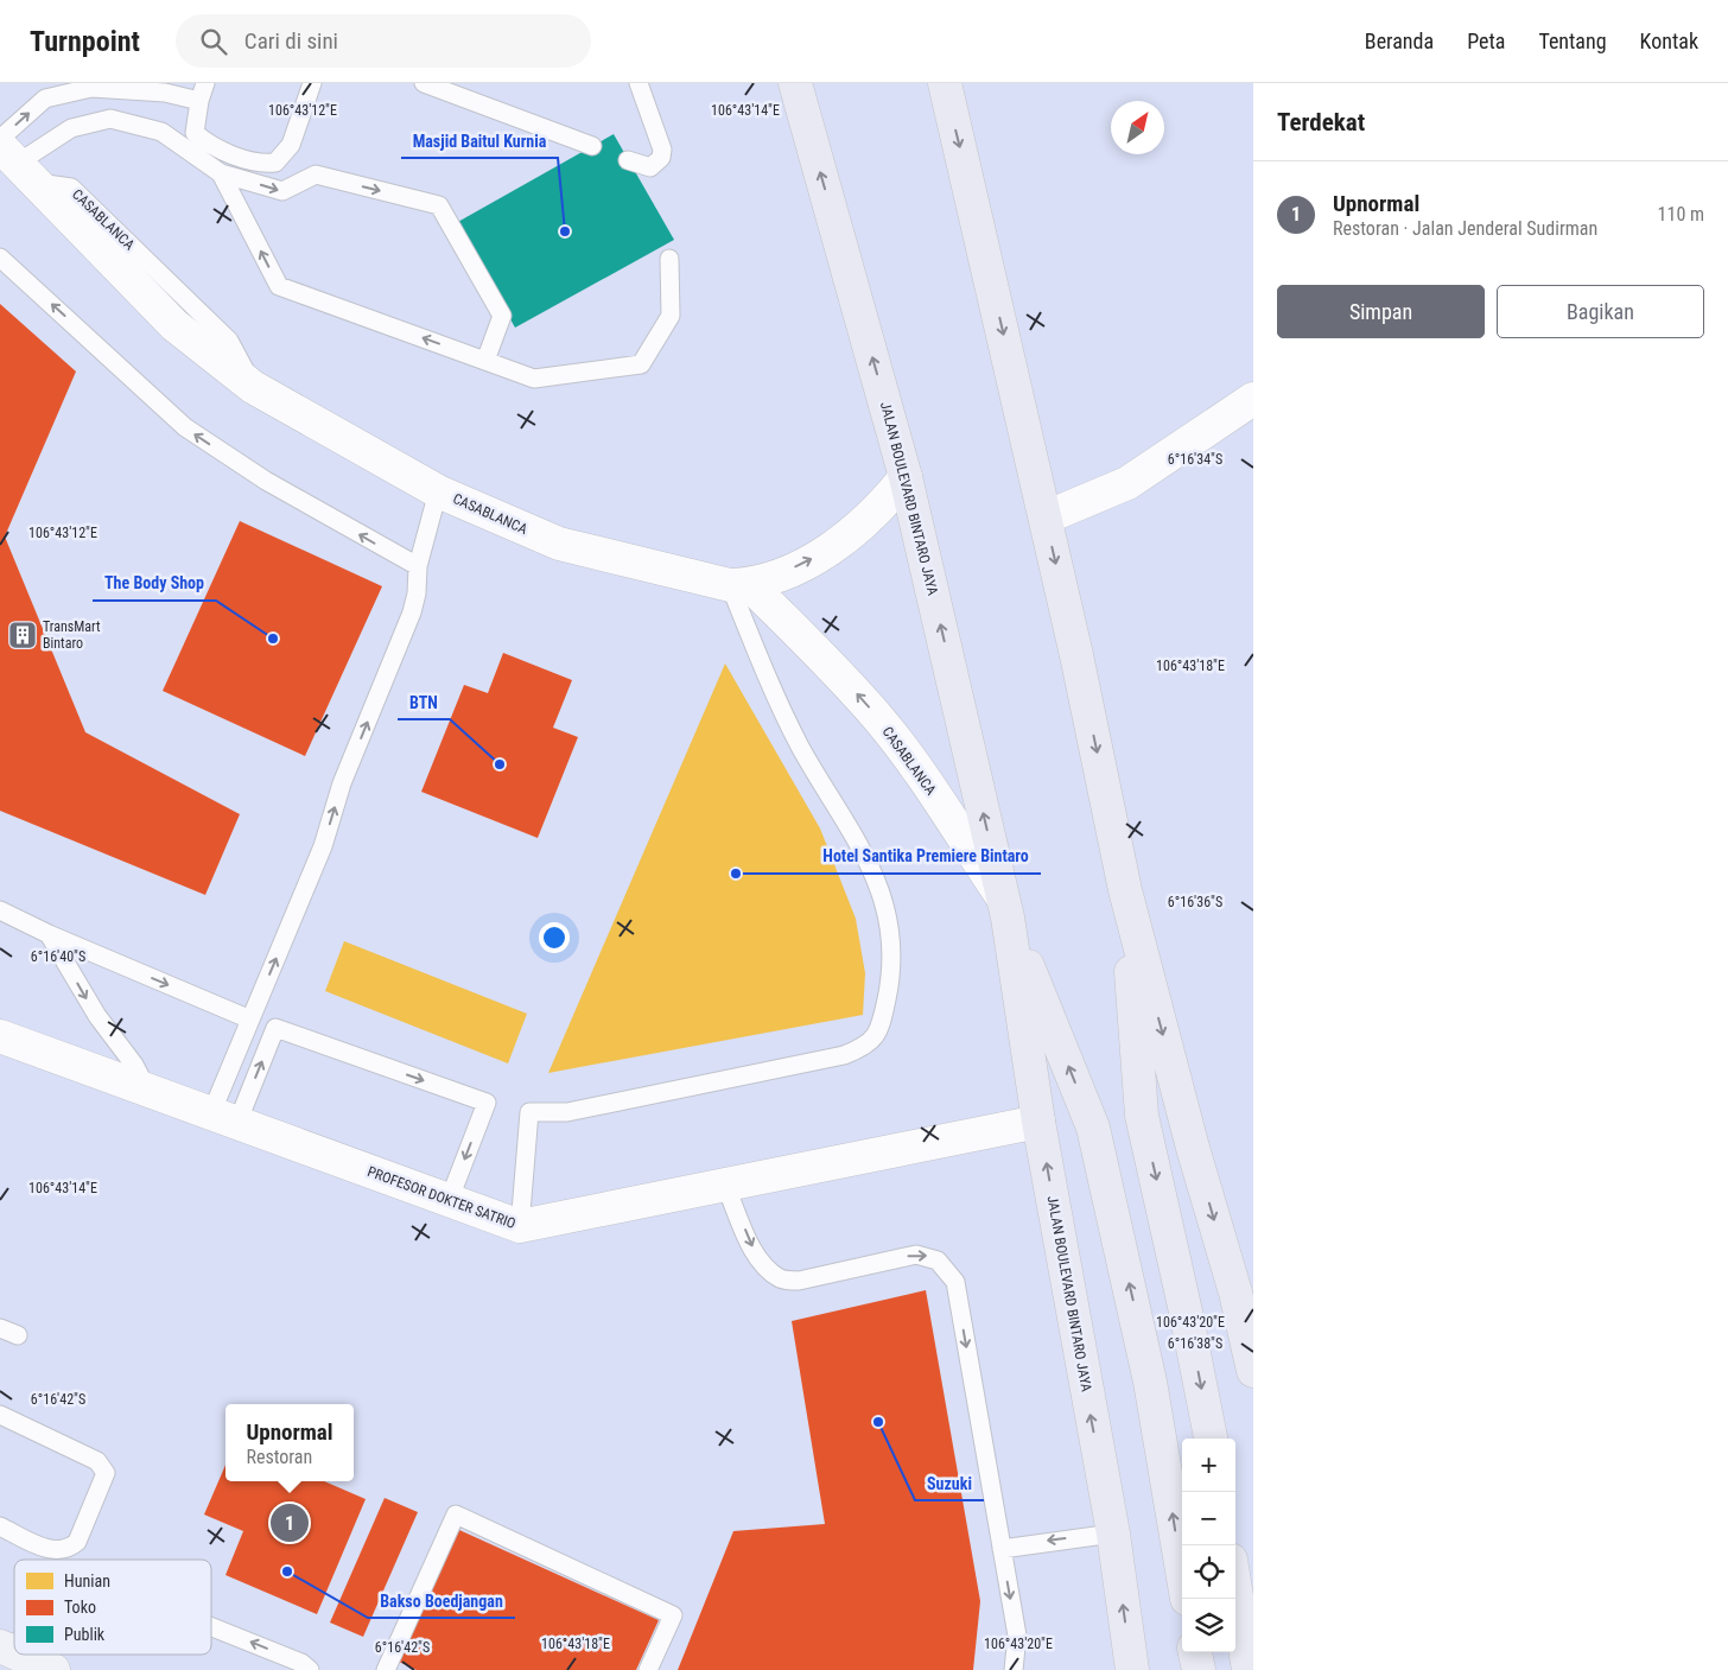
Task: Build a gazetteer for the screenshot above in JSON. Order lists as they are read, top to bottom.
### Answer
{
  "streets": {
    "main road": ["JALAN BOULEVARD BINTARO JAYA"],
    "street": ["CASABLANCA", "PROFESOR DOKTER SATRIO"]
  },
  "crossings": [
    ["CASABLANCA", "JALAN BOULEVARD BINTARO JAYA"],
    ["JALAN BOULEVARD BINTARO JAYA", "PROFESOR DOKTER SATRIO"]
  ],
  "places": {
    "other": [
      "Masjid Baitul Kurnia",
      "The Body Shop",
      "BTN",
      "Hotel Santika Premiere Bintaro",
      "Suzuki",
      "Bakso Boedjangan"
    ],
    "building": ["TransMart Bintaro"]
  },
  "legend": ["Hunian", "Toko", "Publik"],
  "north": "top right",
  "page": {
    "header": "Turnpoint",
    "search": "Cari di sini",
    "nav": [
      "Beranda",
      "Peta",
      "Tentang",
      "Kontak"
    ],
    "heading": "Terdekat",
    "list": [
      {
        "mark": "1",
        "name": "Upnormal",
        "note": "Restoran · Jalan Jenderal Sudirman",
        "value": "110 m"
      }
    ],
    "buttons": ["Simpan", "Bagikan"],
    "popup": ["Upnormal", "Restoran"],
    "map_buttons": ["+", "−"],
    "pins": "1"
  },
  "coordinates": [
    "106°43'12\"E",
    "106°43'14\"E",
    "6°16'34\"S",
    "106°43'18\"E",
    "6°16'36\"S",
    "6°16'40\"S",
    "106°43'20\"E",
    "6°16'38\"S",
    "6°16'42\"S"
  ]
}
